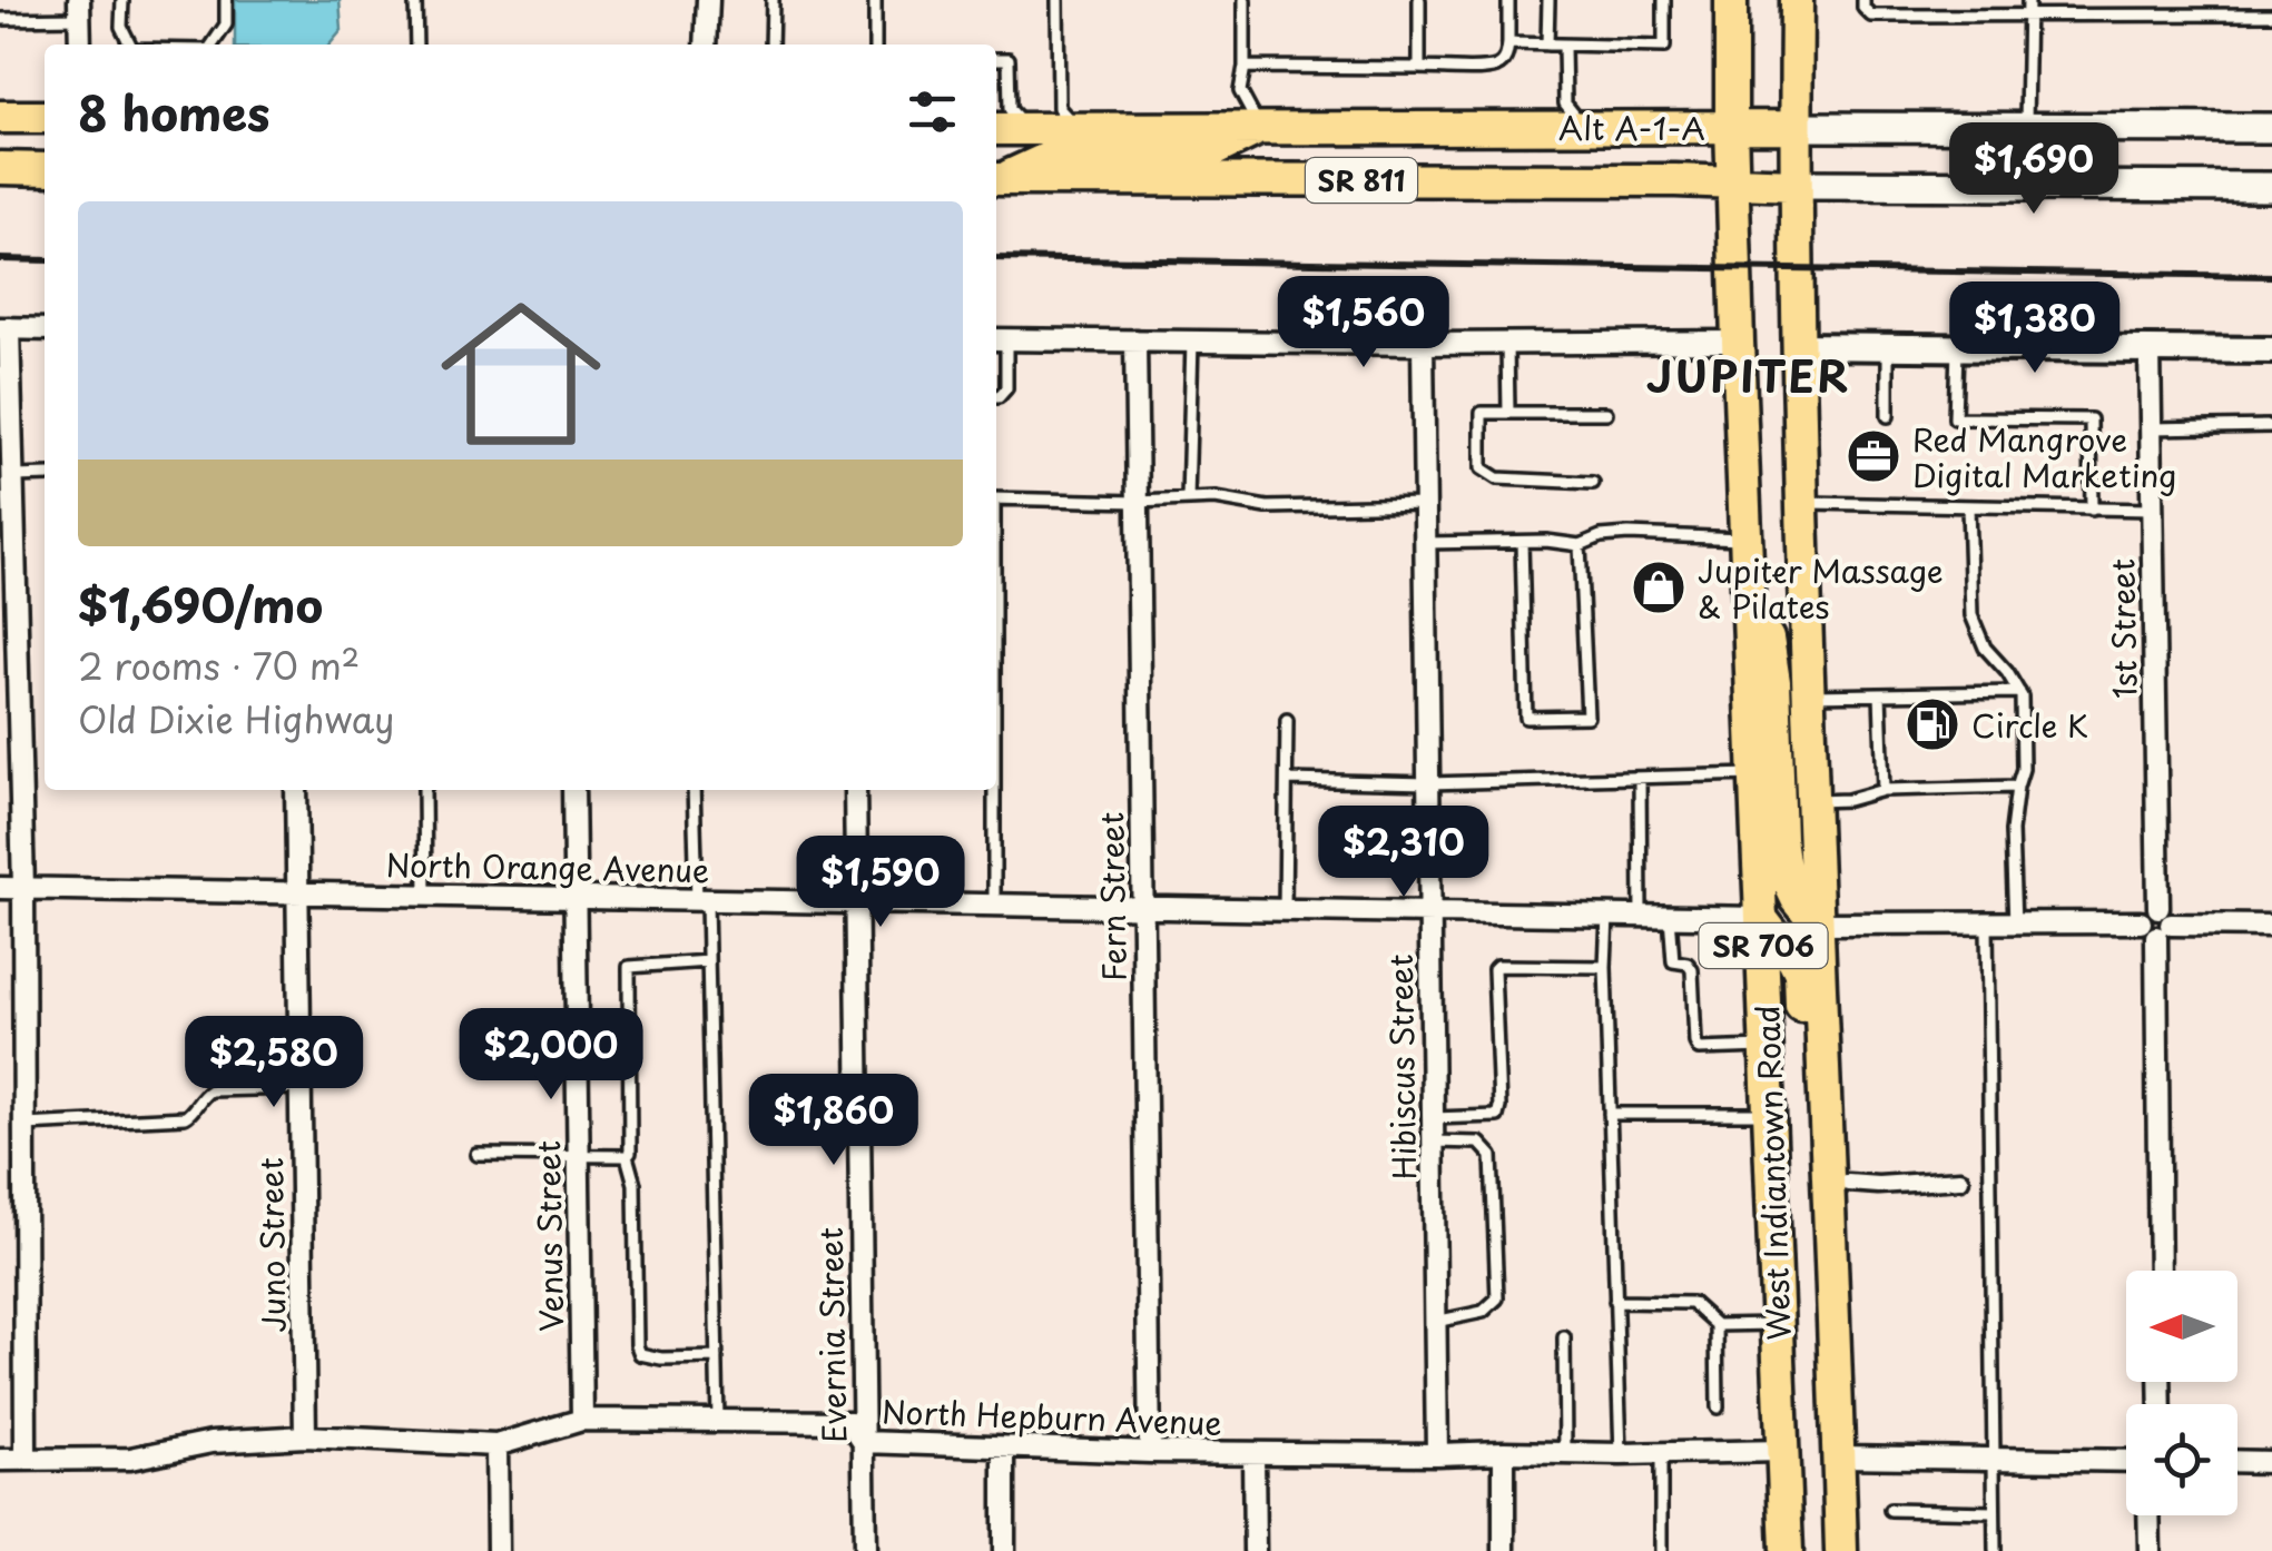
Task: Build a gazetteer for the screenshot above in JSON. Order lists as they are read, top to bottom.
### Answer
{
  "streets": {
    "main road": [
      "Alt A-1-A",
      "SR 811",
      "SR 706",
      "West Indiantown Road"
    ],
    "street": [
      "1st Street",
      "North Orange Avenue",
      "Fern Street",
      "Hibiscus Street",
      "Venus Street",
      "Juno Street",
      "Evernia Street",
      "North Hepburn Avenue"
    ]
  },
  "crossings": [
    ["Alt A-1-A", "SR 811"],
    ["Alt A-1-A", "SR 706"],
    ["Alt A-1-A", "West Indiantown Road"],
    ["SR 811", "West Indiantown Road"],
    ["North Orange Avenue", "Fern Street"],
    ["North Orange Avenue", "Hibiscus Street"],
    ["North Orange Avenue", "West Indiantown Road"],
    ["North Orange Avenue", "Venus Street"],
    ["North Orange Avenue", "Juno Street"],
    ["North Orange Avenue", "Evernia Street"],
    ["Fern Street", "North Hepburn Avenue"],
    ["SR 706", "West Indiantown Road"],
    ["Hibiscus Street", "North Hepburn Avenue"],
    ["West Indiantown Road", "North Hepburn Avenue"],
    ["Venus Street", "North Hepburn Avenue"],
    ["Juno Street", "North Hepburn Avenue"],
    ["Evernia Street", "North Hepburn Avenue"]
  ],
  "districts": ["JUPITER"],
  "places": {
    "office": ["Red Mangrove Digital Marketing"],
    "shop": ["Jupiter Massage & Pilates"],
    "fuel station": ["Circle K"]
  },
  "north": "left",
  "page": {
    "heading": "8 homes",
    "price": [
      "$1,690",
      "$1,560",
      "$1,380",
      "$2,310",
      "$1,590",
      "$2,000",
      "$2,580",
      "$1,860"
    ],
    "list": [
      {
        "name": "$1,690/mo",
        "note": "2 rooms · 70 m² · Old Dixie Highway"
      }
    ]
  }
}
